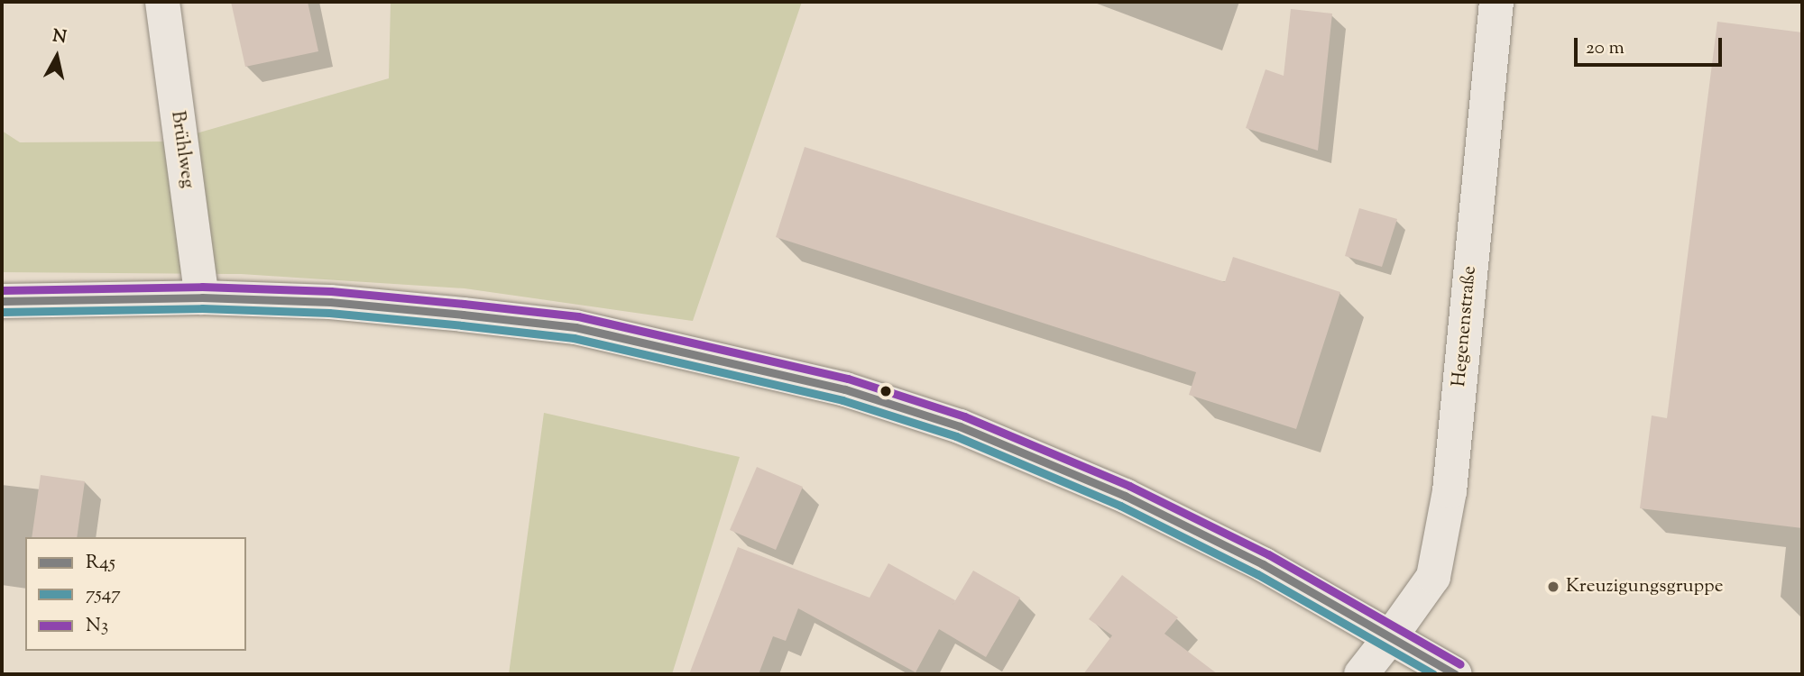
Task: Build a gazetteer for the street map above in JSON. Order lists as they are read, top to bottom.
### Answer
{
  "streets": {
    "main road": ["Brühlweg", "Hegenenstraße"]
  },
  "places": ["Kreuzigungsgruppe"],
  "lines": ["transit line N3", "transit line R45", "transit line 7547"],
  "legend": ["R45", "7547", "N3"],
  "scale_bar": "20 m",
  "north": "top"
}
